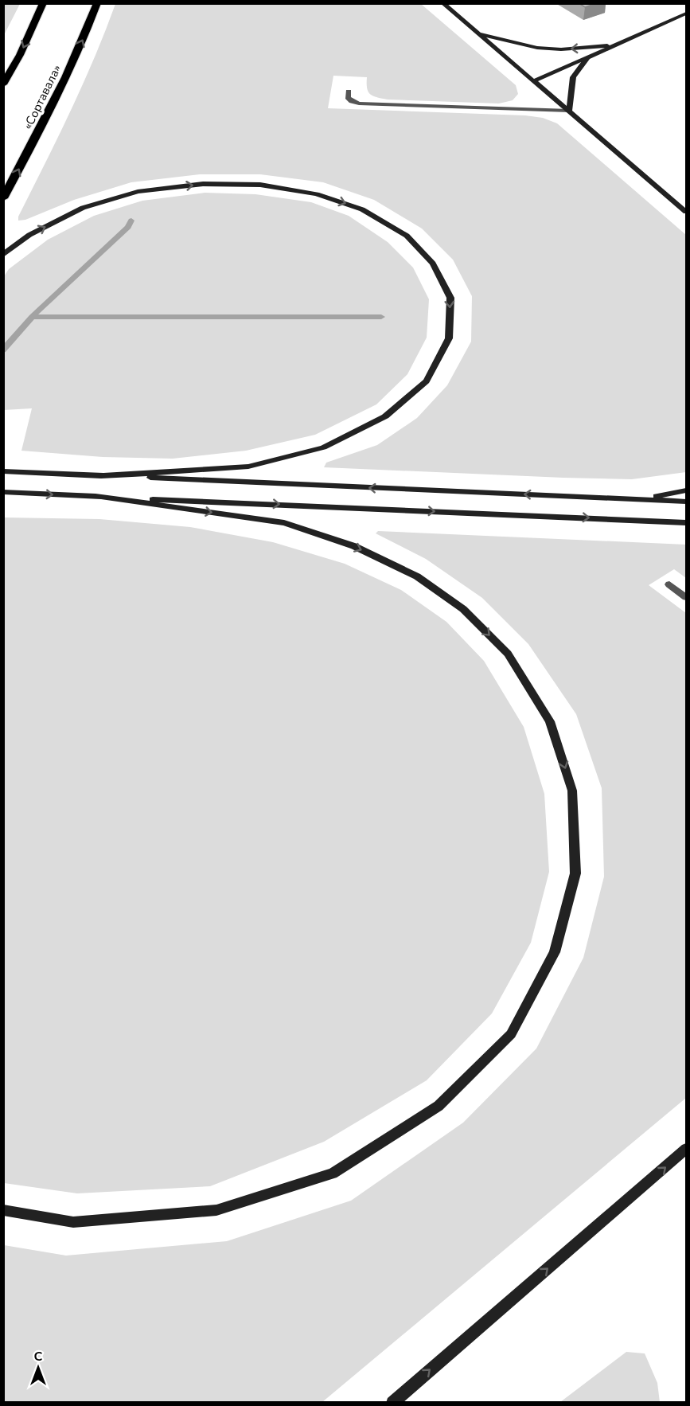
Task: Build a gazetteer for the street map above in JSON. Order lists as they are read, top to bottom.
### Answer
{
  "streets": {
    "highway": ["«Сортавала»"]
  },
  "north": "top"
}
